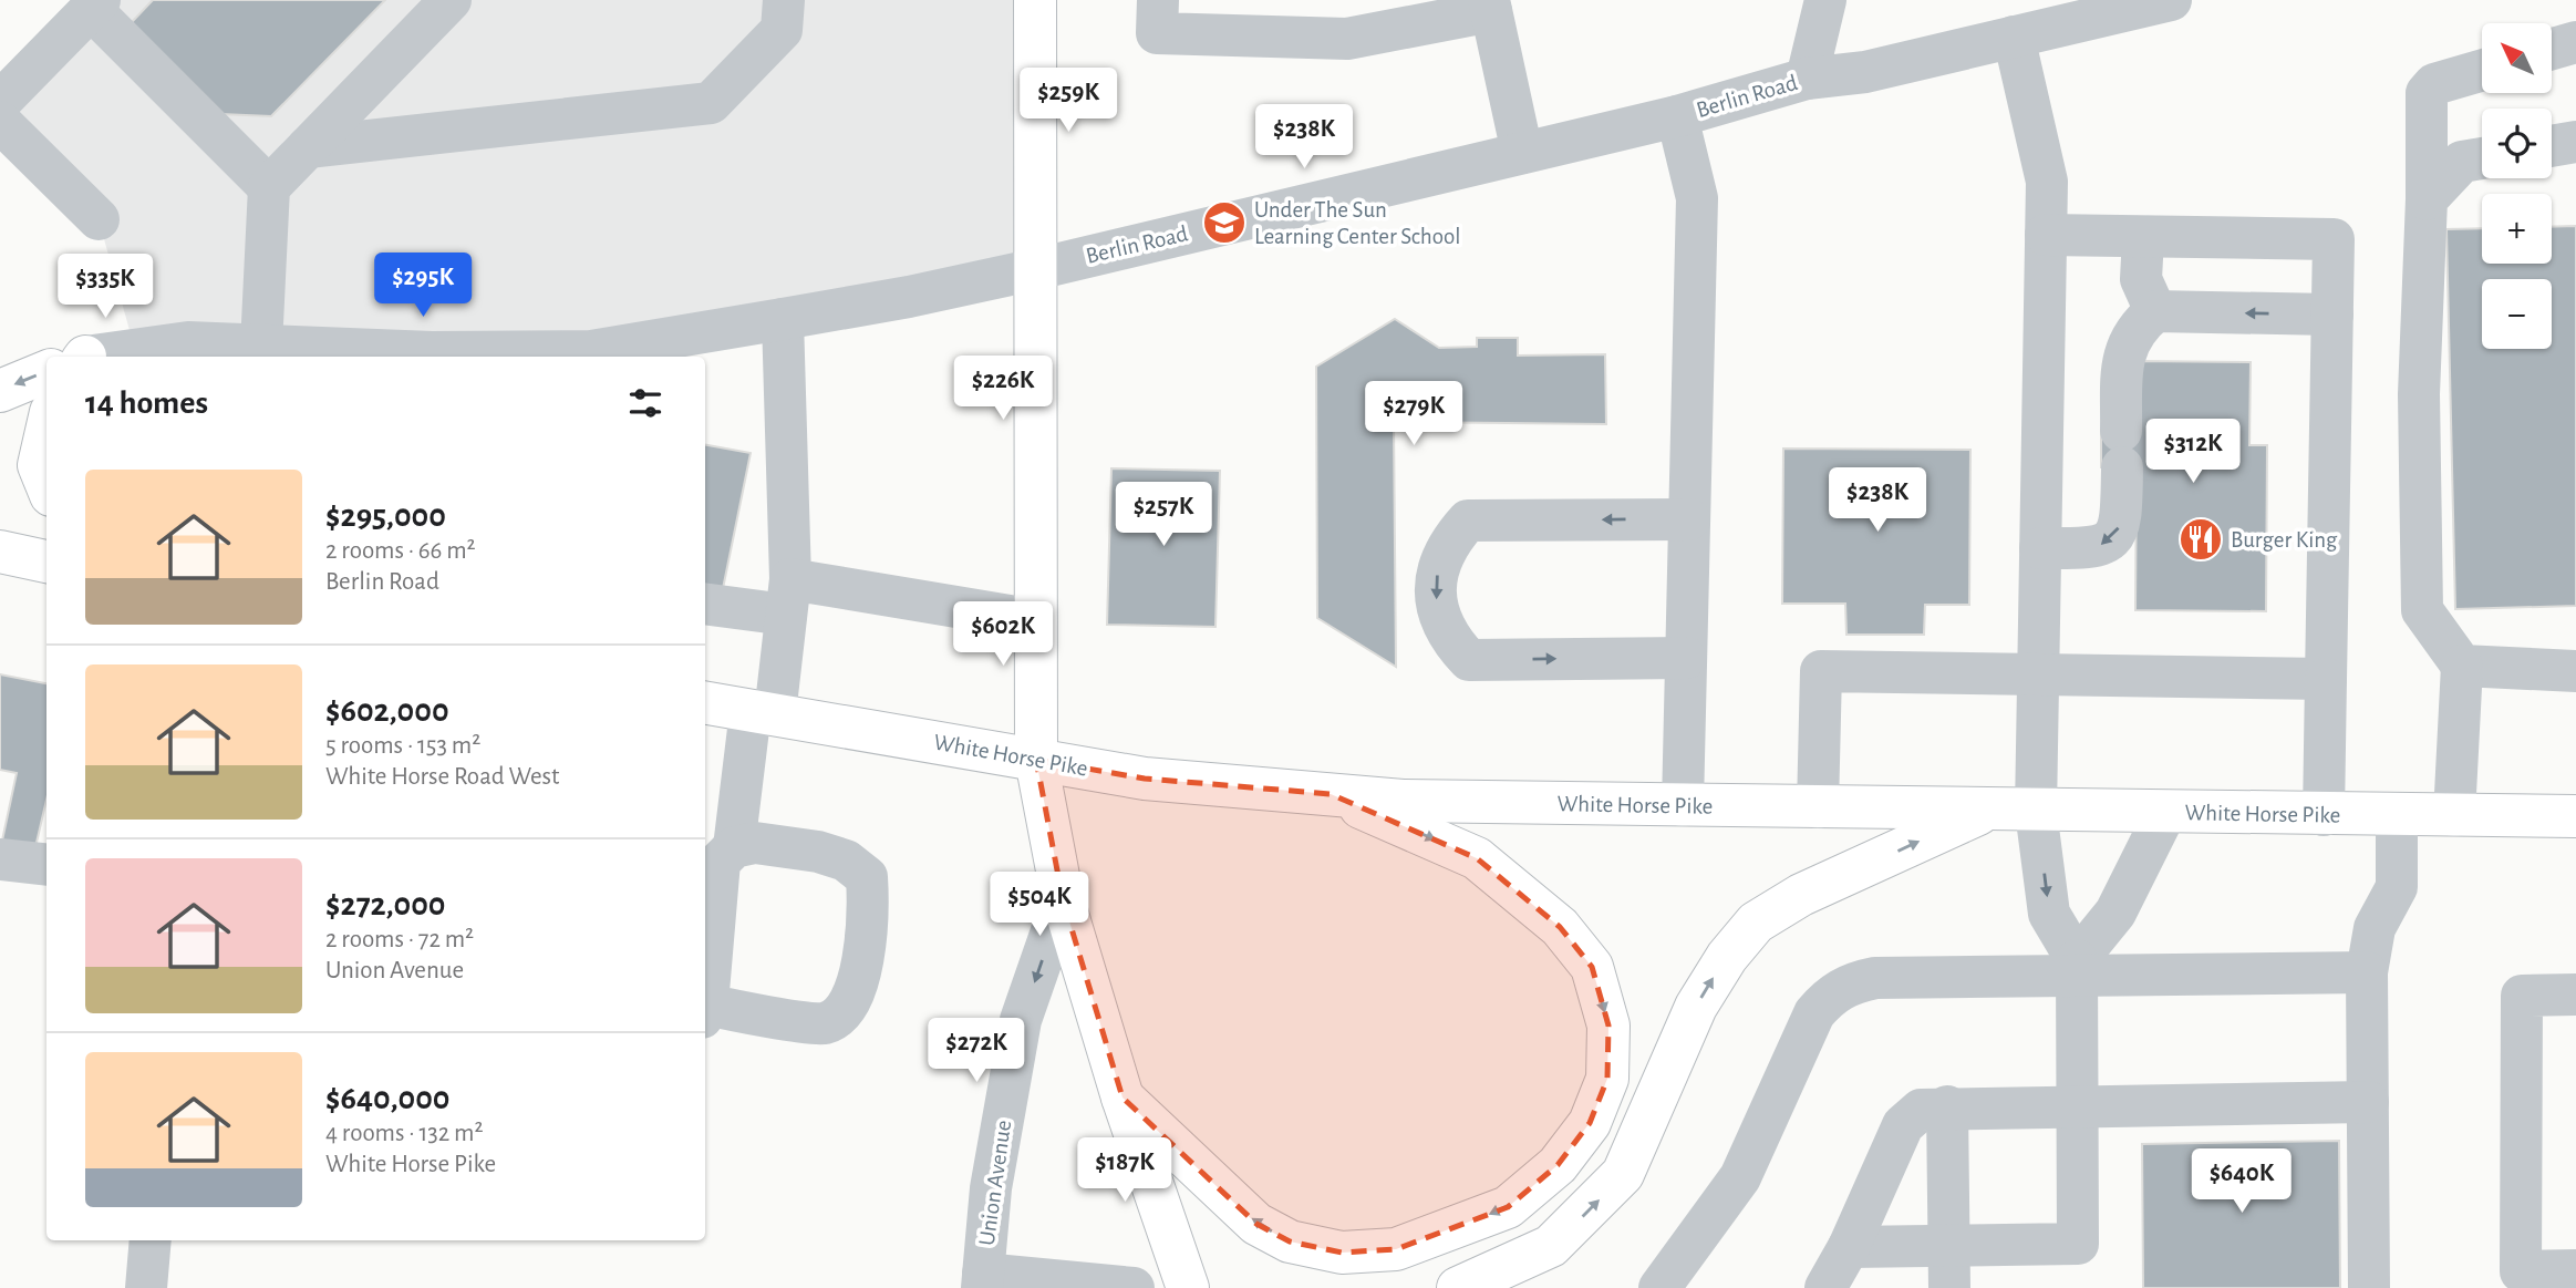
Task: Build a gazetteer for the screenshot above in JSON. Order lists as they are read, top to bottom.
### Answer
{
  "streets": {
    "main road": ["White Horse Pike"],
    "street": ["Berlin Road", "Union Avenue"]
  },
  "places": {
    "school or university": ["Under The Sun Learning Center School"],
    "restaurant": ["Burger King"]
  },
  "north": "top left",
  "page": {
    "map_buttons": ["+", "−"],
    "price": [
      "$259K",
      "$238K",
      "$295K",
      "$335K",
      "$226K",
      "$279K",
      "$312K",
      "$238K",
      "$257K",
      "$602K",
      "$504K",
      "$272K",
      "$187K",
      "$640K"
    ],
    "heading": "14 homes",
    "list": [
      {
        "name": "$295,000",
        "note": "2 rooms · 66 m² · Berlin Road"
      },
      {
        "name": "$602,000",
        "note": "5 rooms · 153 m² · White Horse Road West"
      },
      {
        "name": "$272,000",
        "note": "2 rooms · 72 m² · Union Avenue"
      },
      {
        "name": "$640,000",
        "note": "4 rooms · 132 m² · White Horse Pike"
      }
    ]
  }
}
